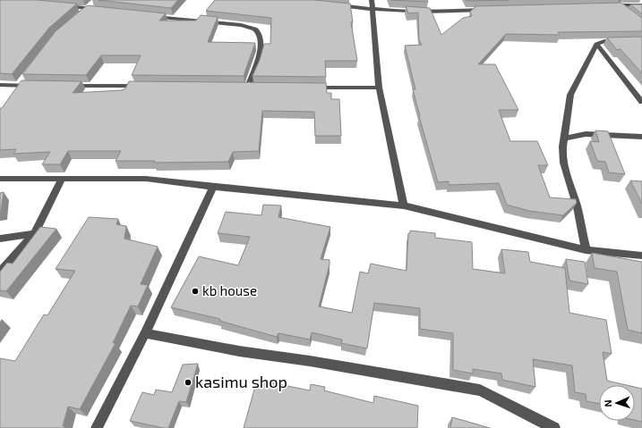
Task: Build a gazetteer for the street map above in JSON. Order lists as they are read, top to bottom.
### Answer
{
  "places": ["kb house", "kasimu shop"],
  "north": "left"
}
